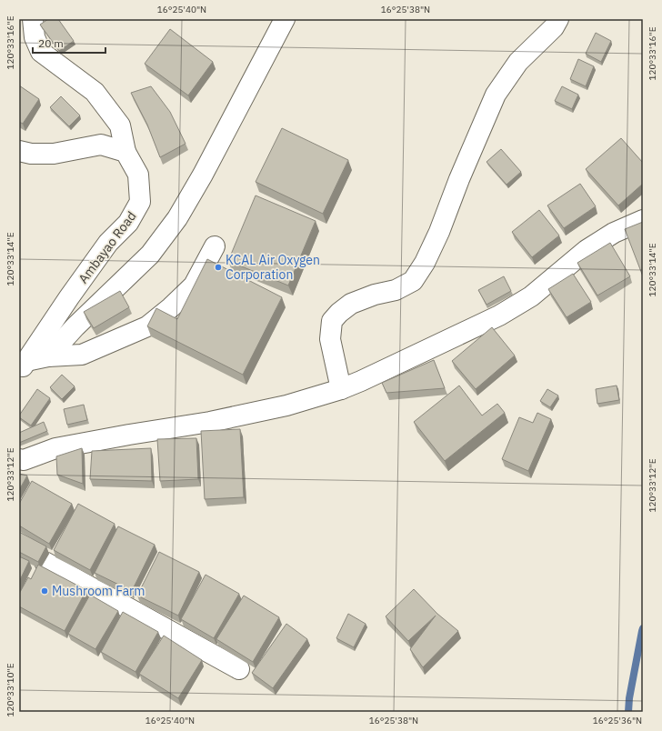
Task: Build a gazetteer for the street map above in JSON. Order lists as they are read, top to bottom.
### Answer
{
  "streets": {
    "street": ["Ambayao Road"]
  },
  "places": ["KCAL Air Oxygen Corporation", "Mushroom Farm"],
  "scale_bar": "20 m",
  "coordinates": [
    "16°25'40\"N",
    "16°25'38\"N",
    "120°33'16\"E",
    "120°33'14\"E",
    "120°33'12\"E",
    "120°33'10\"E",
    "16°25'36\"N"
  ]
}
